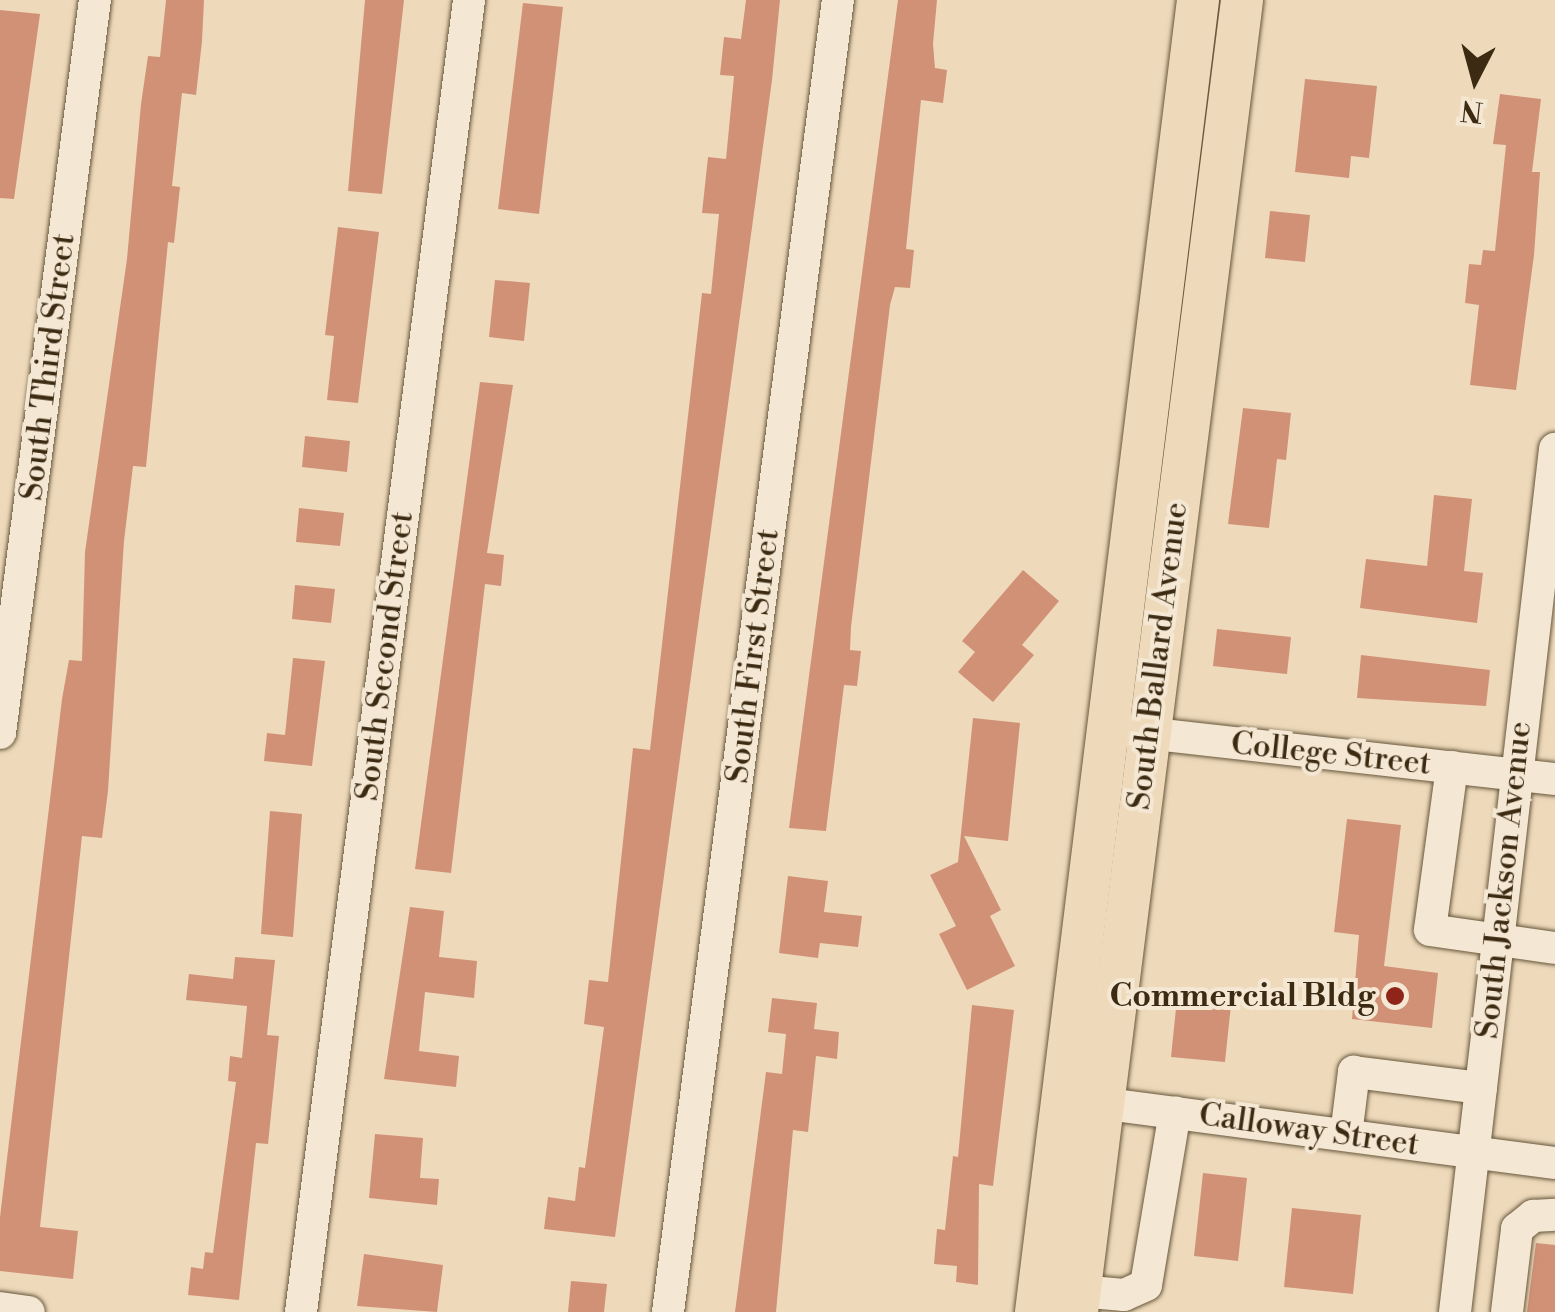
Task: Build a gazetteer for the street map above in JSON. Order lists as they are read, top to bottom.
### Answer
{
  "streets": {
    "main road": ["South Ballard Avenue"],
    "street": [
      "South Third Street",
      "South Second Street",
      "South First Street",
      "College Street",
      "South Jackson Avenue",
      "Calloway Street"
    ]
  },
  "crossings": [
    ["South Ballard Avenue", "College Street"],
    ["South Ballard Avenue", "Calloway Street"],
    ["College Street", "South Jackson Avenue"],
    ["South Jackson Avenue", "Calloway Street"]
  ],
  "places": ["Commercial Bldg"],
  "north": "bottom"
}
